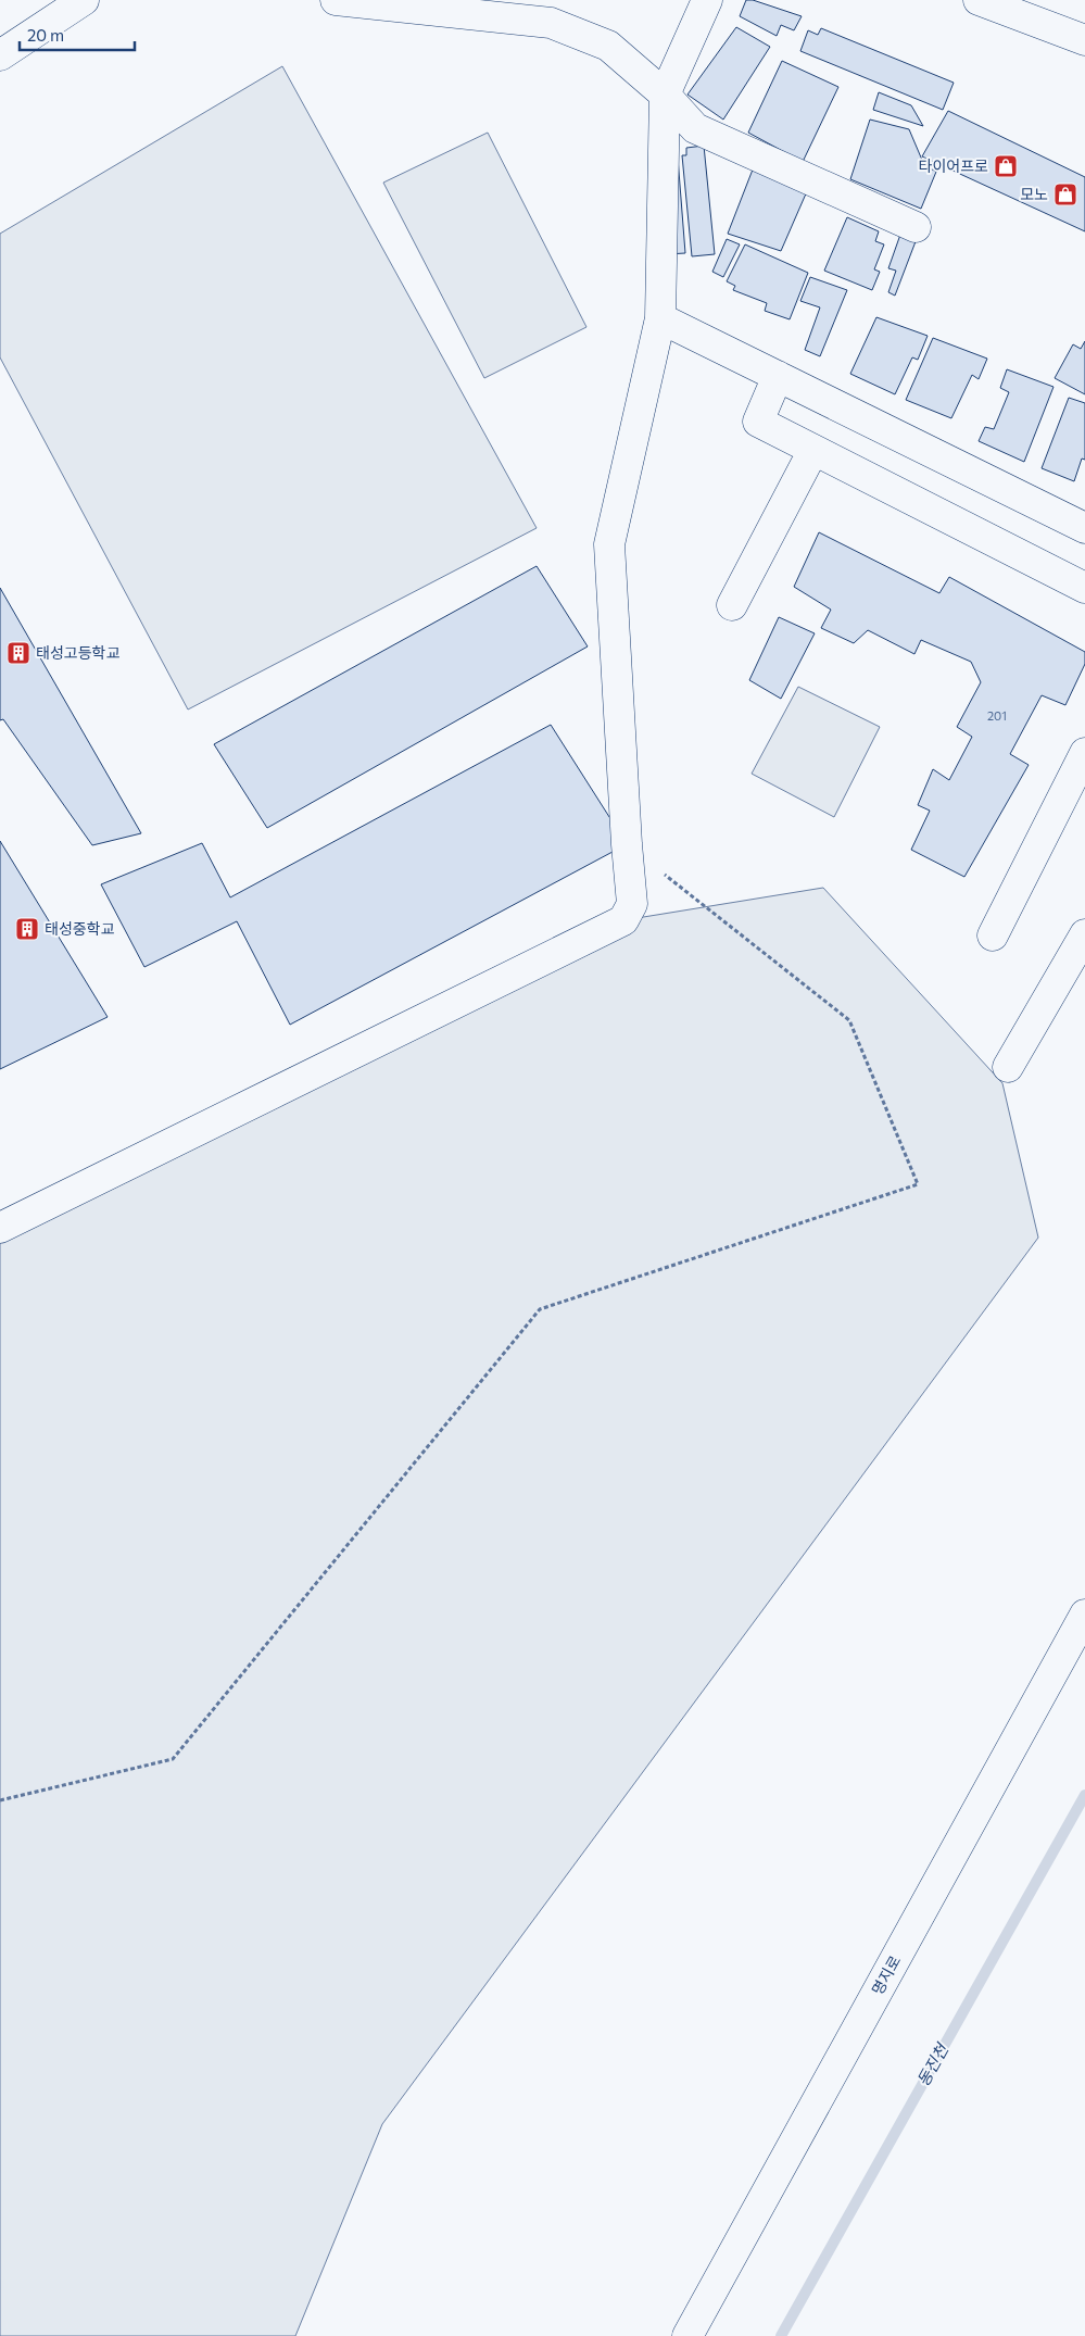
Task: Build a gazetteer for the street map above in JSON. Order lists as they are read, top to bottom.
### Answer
{
  "streets": {
    "street": ["명지로"]
  },
  "water": ["동진천"],
  "places": {
    "shop": ["타이어프로", "모노"],
    "building": ["태성고등학교", "태성중학교"]
  },
  "house_numbers": ["201"],
  "scale_bar": "20 m"
}
